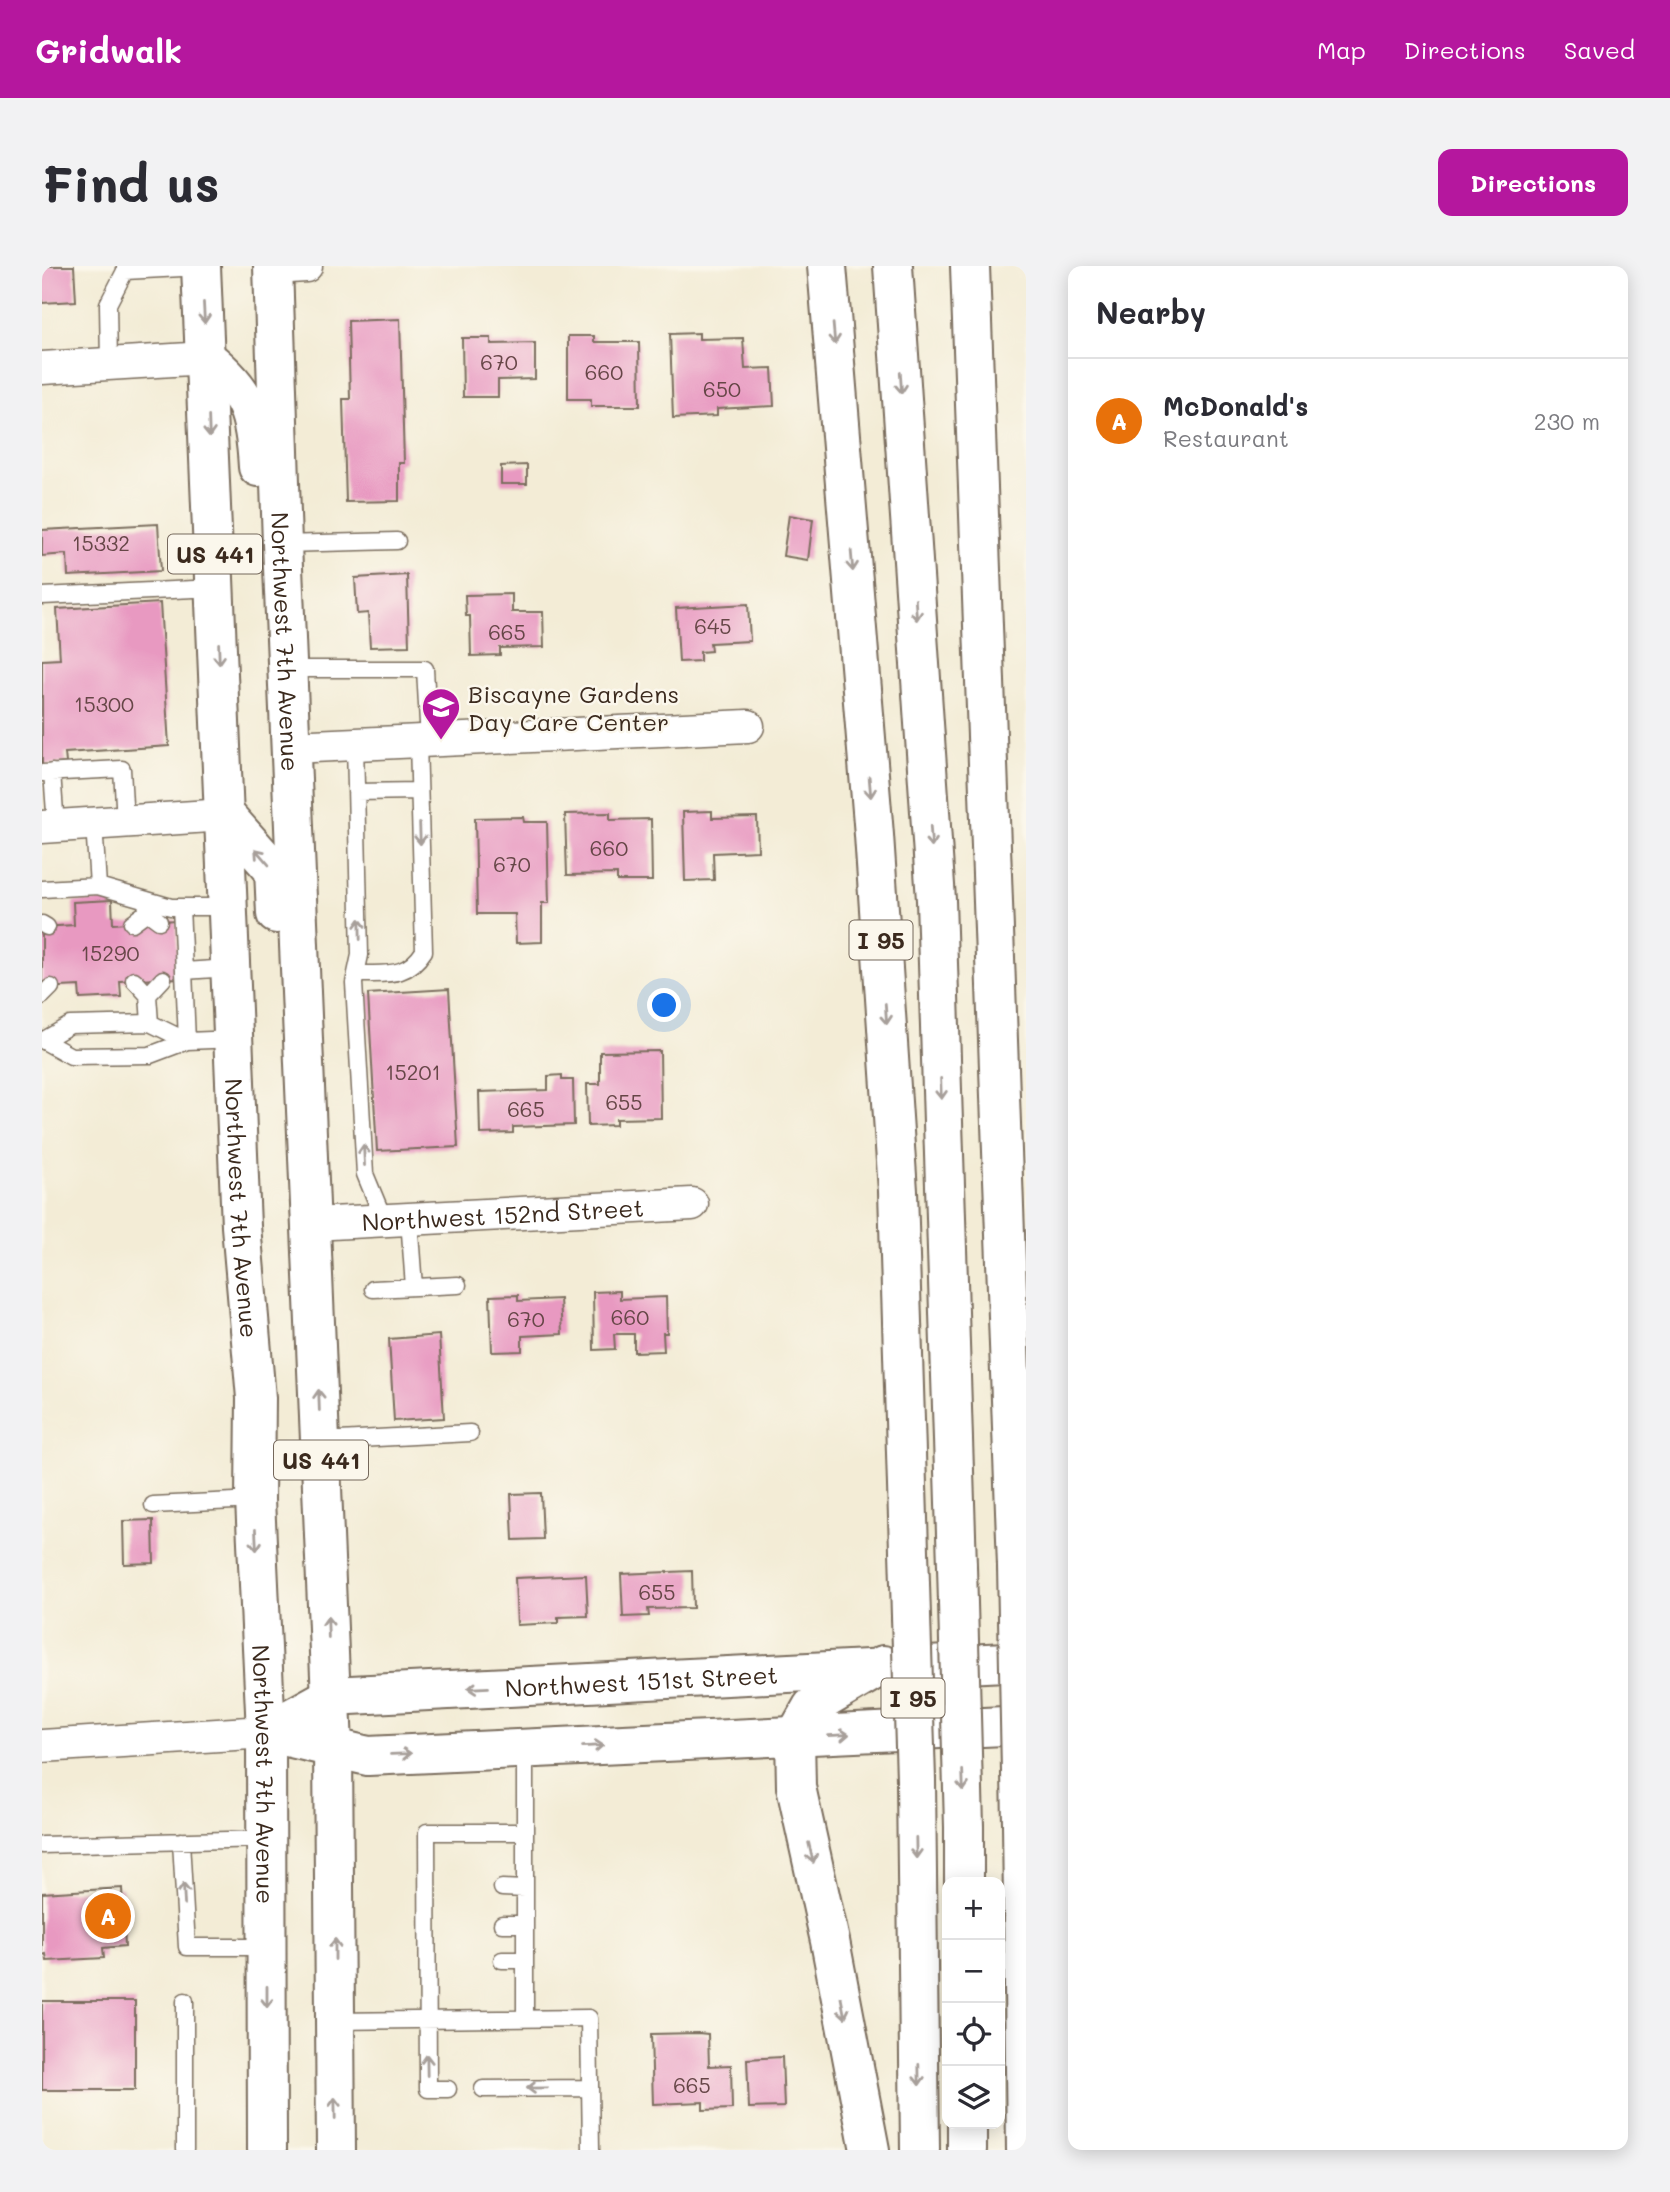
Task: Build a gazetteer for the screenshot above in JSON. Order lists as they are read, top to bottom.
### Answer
{
  "streets": {
    "main road": [
      "US 441",
      "Northwest 7th Avenue",
      "I 95",
      "Northwest 151st Street"
    ],
    "street": ["Northwest 152nd Street"]
  },
  "crossings": [
    ["Northwest 7th Avenue", "Northwest 152nd Street"],
    ["Northwest 7th Avenue", "Northwest 151st Street"]
  ],
  "places": {
    "school or university": ["Biscayne Gardens Day Care Center"]
  },
  "house_numbers": [
    "670",
    "660",
    "650",
    "15332",
    "645",
    "665",
    "15300",
    "660",
    "670",
    "15290",
    "15201",
    "655",
    "665",
    "660",
    "670",
    "655",
    "665"
  ],
  "page": {
    "header": "Gridwalk",
    "nav": ["Map", "Directions", "Saved"],
    "buttons": "Directions",
    "title": "Find us",
    "heading": "Nearby",
    "list": [
      {
        "mark": "A",
        "name": "McDonald's",
        "note": "Restaurant",
        "value": "230 m"
      }
    ],
    "map_buttons": ["+", "−"],
    "pins": "A"
  }
}
